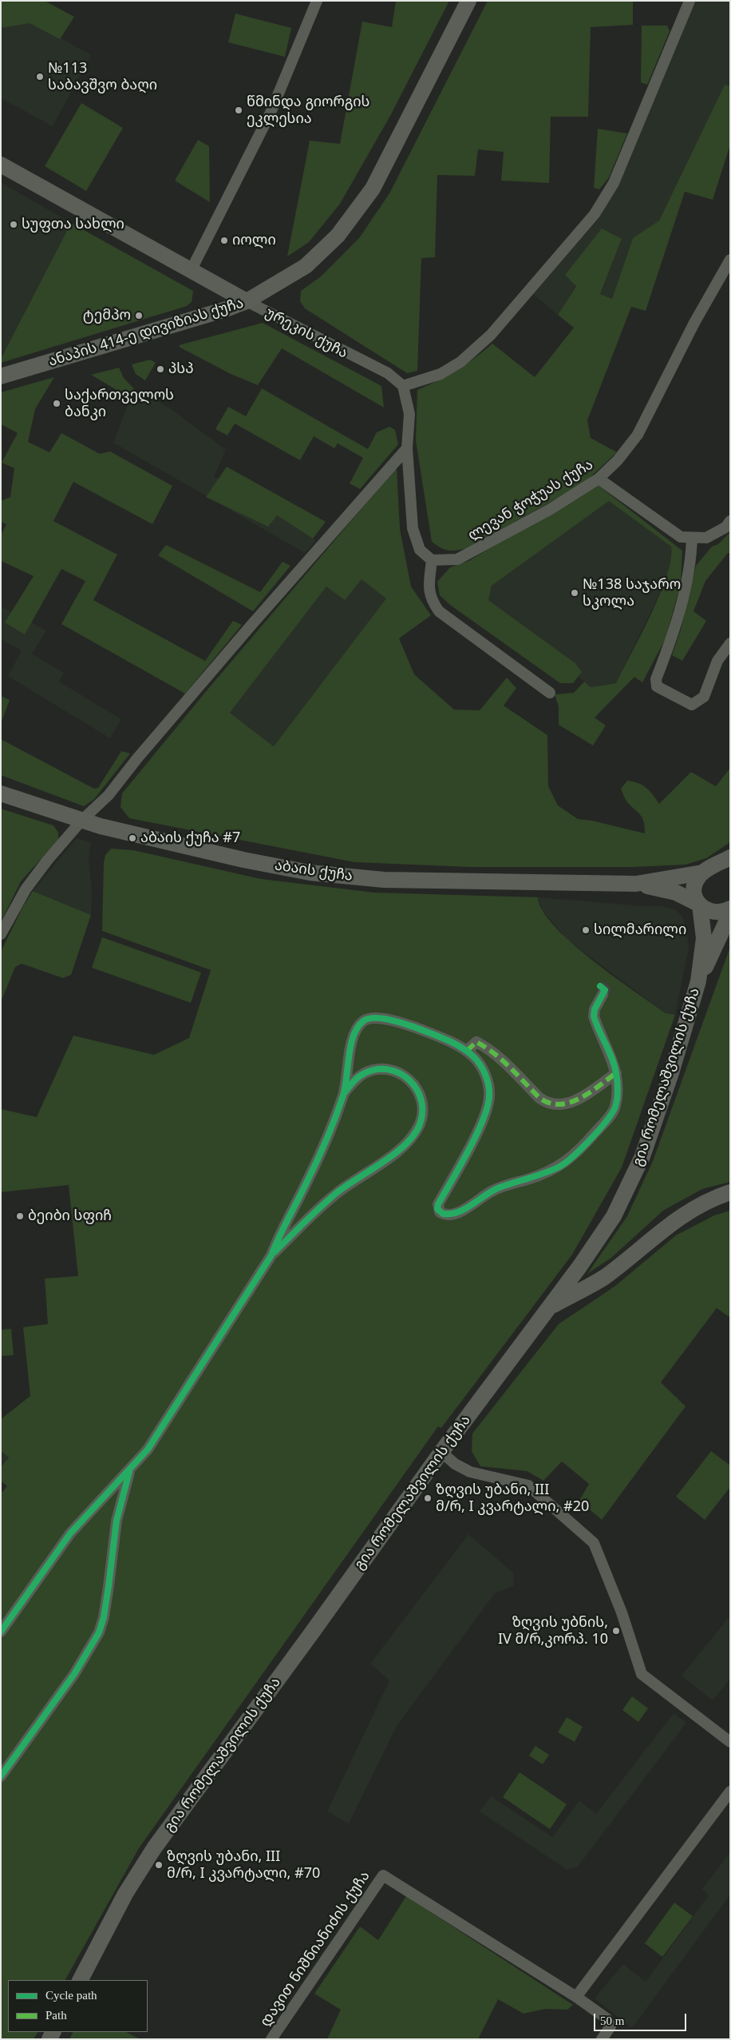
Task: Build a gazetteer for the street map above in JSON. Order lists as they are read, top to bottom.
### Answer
{
  "streets": {
    "street": [
      "ანაპის 414-ე დივიზიას ქუჩა",
      "ურეკის ქუჩა",
      "ლევან ჭოჭუას ქუჩა",
      "აბაის ქუჩა",
      "გია რომელაშვილის ქუჩა",
      "დავით ნიშნიანიძის ქუჩა"
    ]
  },
  "crossings": [
    ["ანაპის 414-ე დივიზიას ქუჩა", "ურეკის ქუჩა"],
    ["აბაის ქუჩა", "გია რომელაშვილის ქუჩა"]
  ],
  "places": [
    "№113 საბავშვო ბაღი",
    "წმინდა გიორგის ეკლესია",
    "სუფთა სახლი",
    "იოლი",
    "ტემპო",
    "პსპ",
    "საქართველოს ბანკი",
    "№138 საჯარო სკოლა",
    "აბაის ქუჩა #7",
    "სილმარილი",
    "ბეიბი სფიჩ",
    "ზღვის უბანი, III მ/რ, I კვარტალი, #20",
    "ზღვის უბნის, IV მ/რ,კორპ. 10",
    "ზღვის უბანი, III მ/რ, I კვარტალი, #70"
  ],
  "legend": ["Cycle path", "Path"],
  "scale_bar": "50 m"
}
